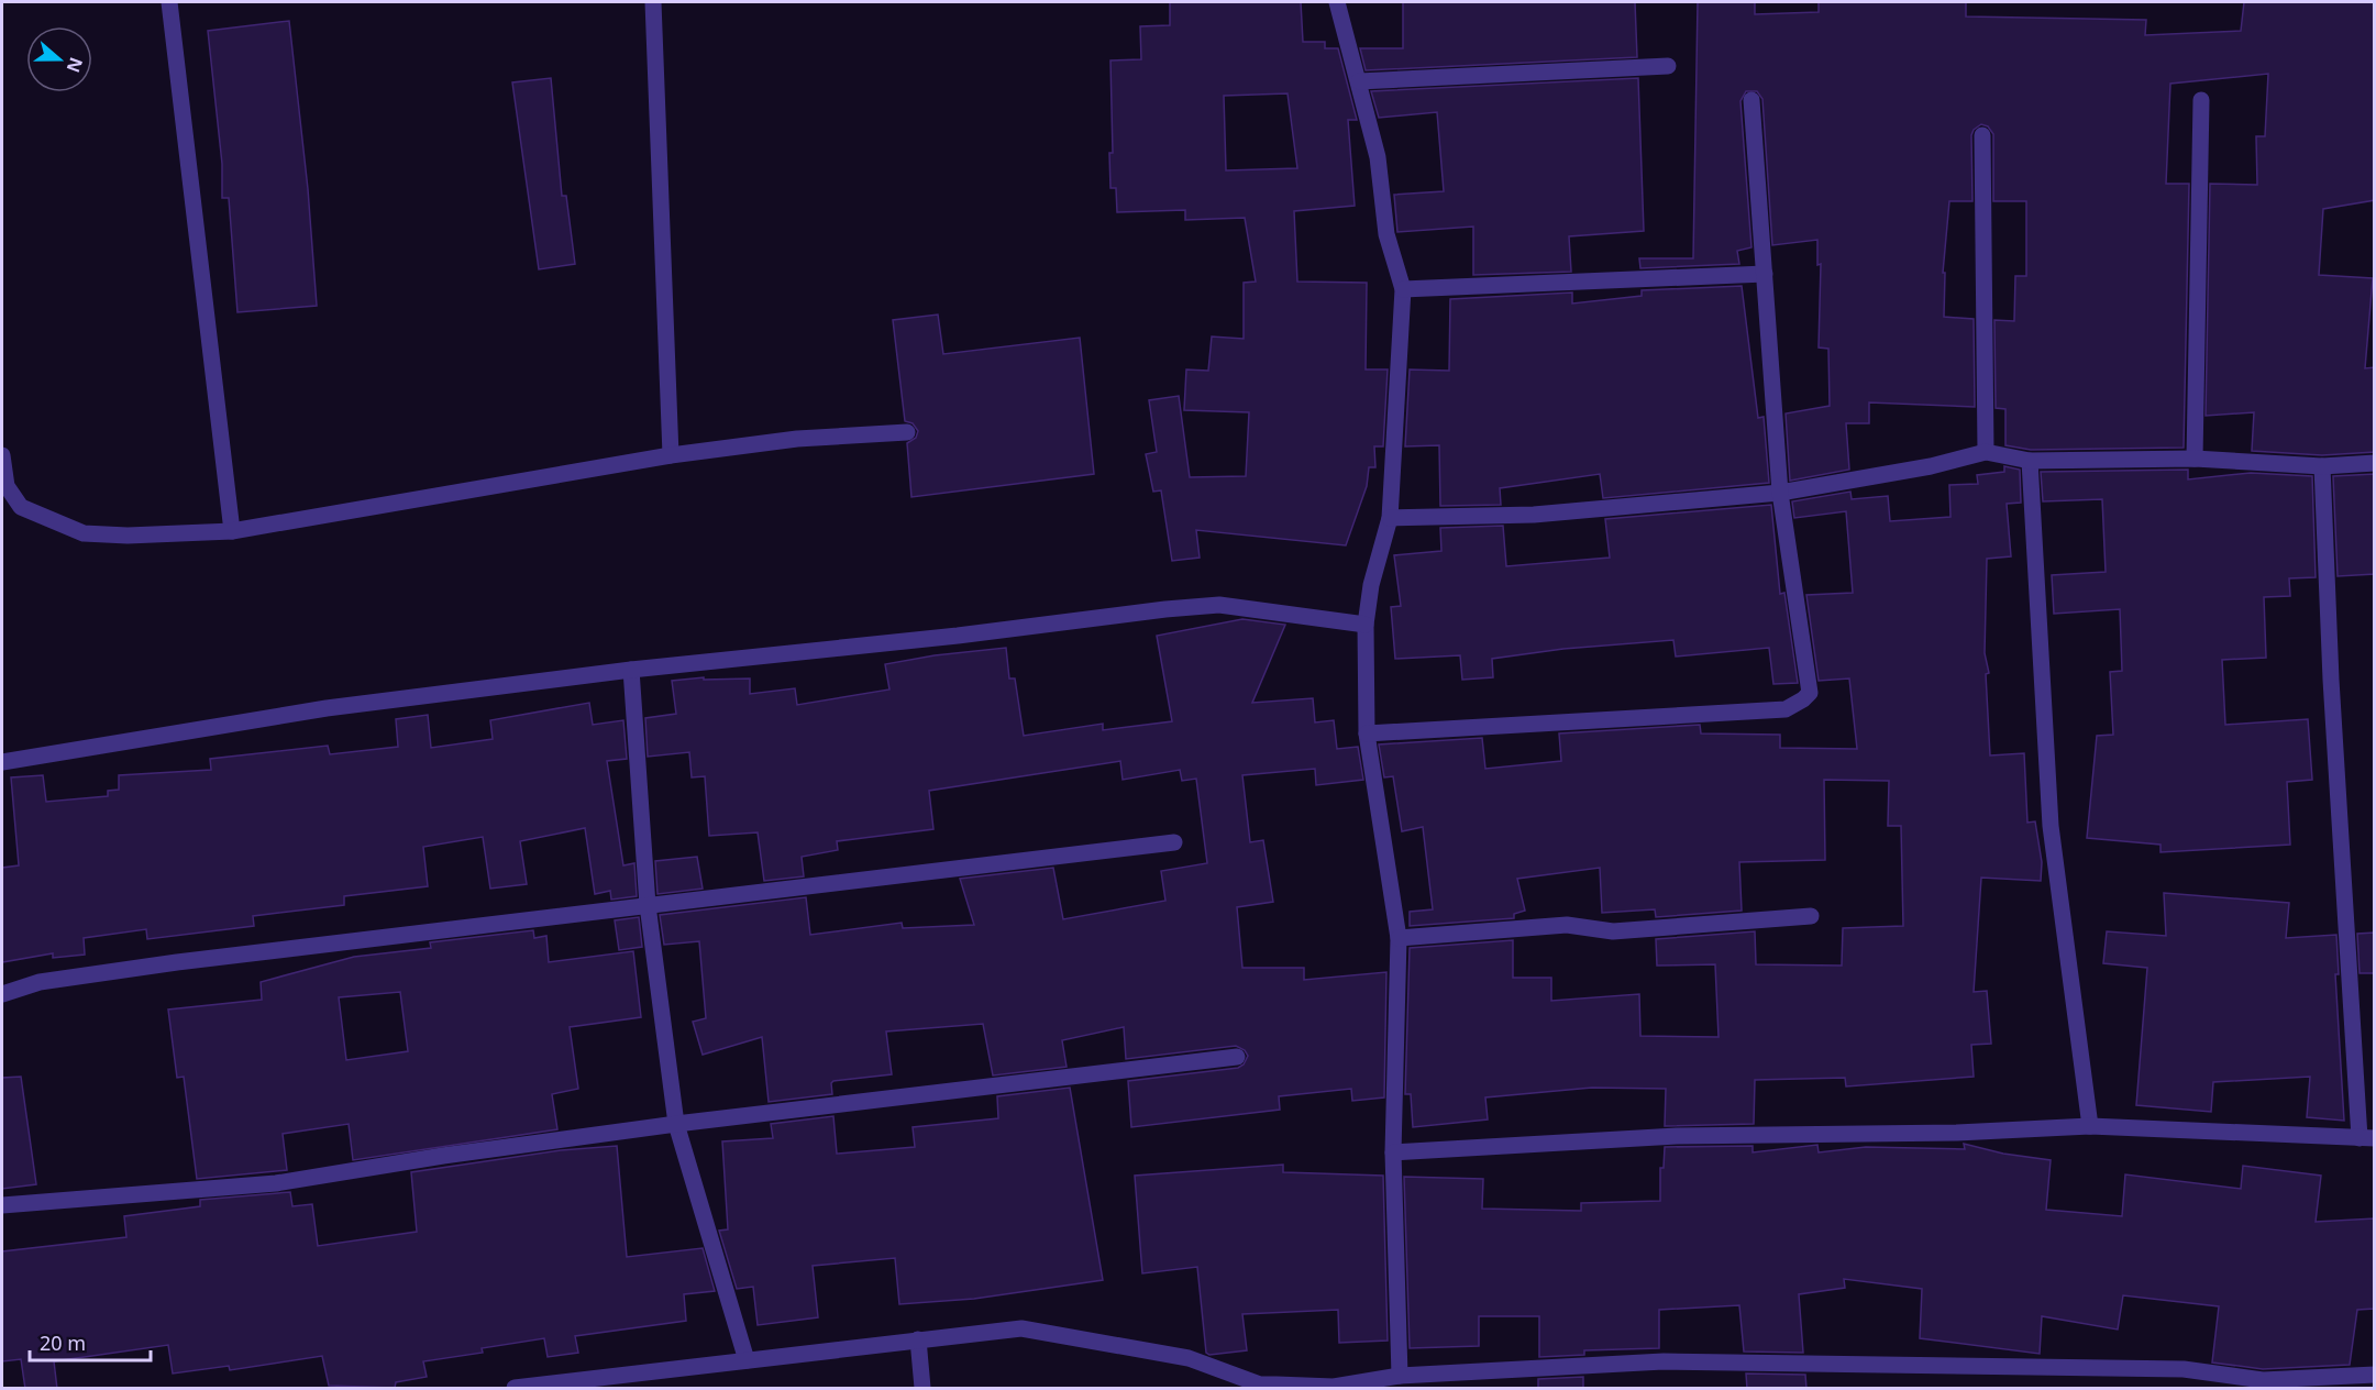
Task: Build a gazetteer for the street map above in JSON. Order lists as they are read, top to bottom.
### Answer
{
  "scale_bar": "20 m",
  "north": "right"
}
